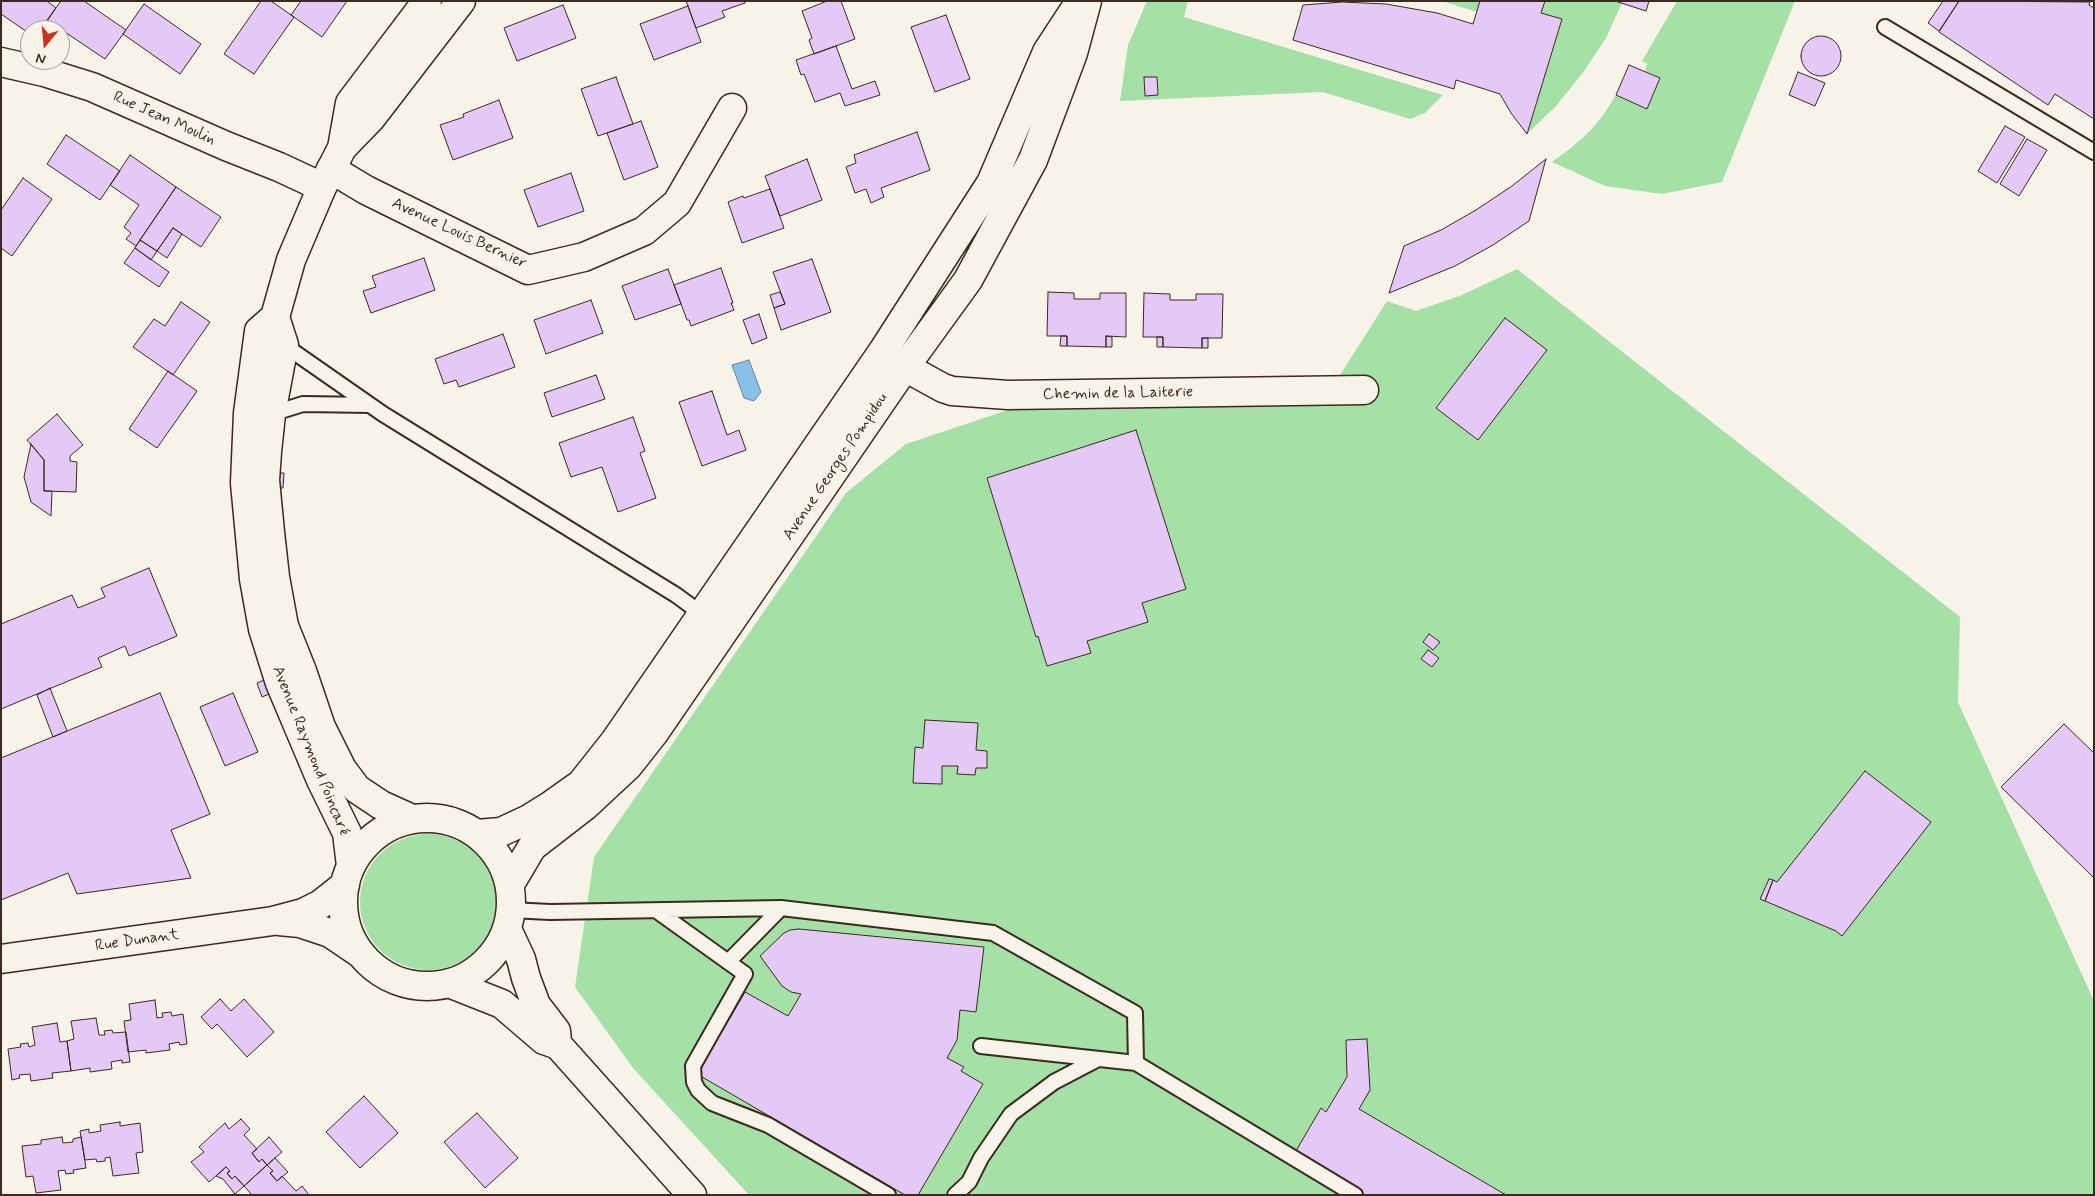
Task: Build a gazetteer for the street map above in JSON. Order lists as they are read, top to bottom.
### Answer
{
  "streets": {
    "street": [
      "Rue Jean Moulin",
      "Avenue Louis Bernier",
      "Chemin de la Laiterie",
      "Avenue Georges Pompidou",
      "Avenue Raymond Poincaré",
      "Rue Dunant"
    ]
  },
  "crossings": [
    ["Rue Jean Moulin", "Avenue Louis Bernier"],
    ["Rue Jean Moulin", "Avenue Raymond Poincaré"],
    ["Avenue Louis Bernier", "Avenue Raymond Poincaré"],
    ["Chemin de la Laiterie", "Avenue Georges Pompidou"],
    ["Avenue Georges Pompidou", "Avenue Raymond Poincaré"],
    ["Avenue Georges Pompidou", "Rue Dunant"],
    ["Avenue Raymond Poincaré", "Rue Dunant"]
  ],
  "north": "bottom"
}
